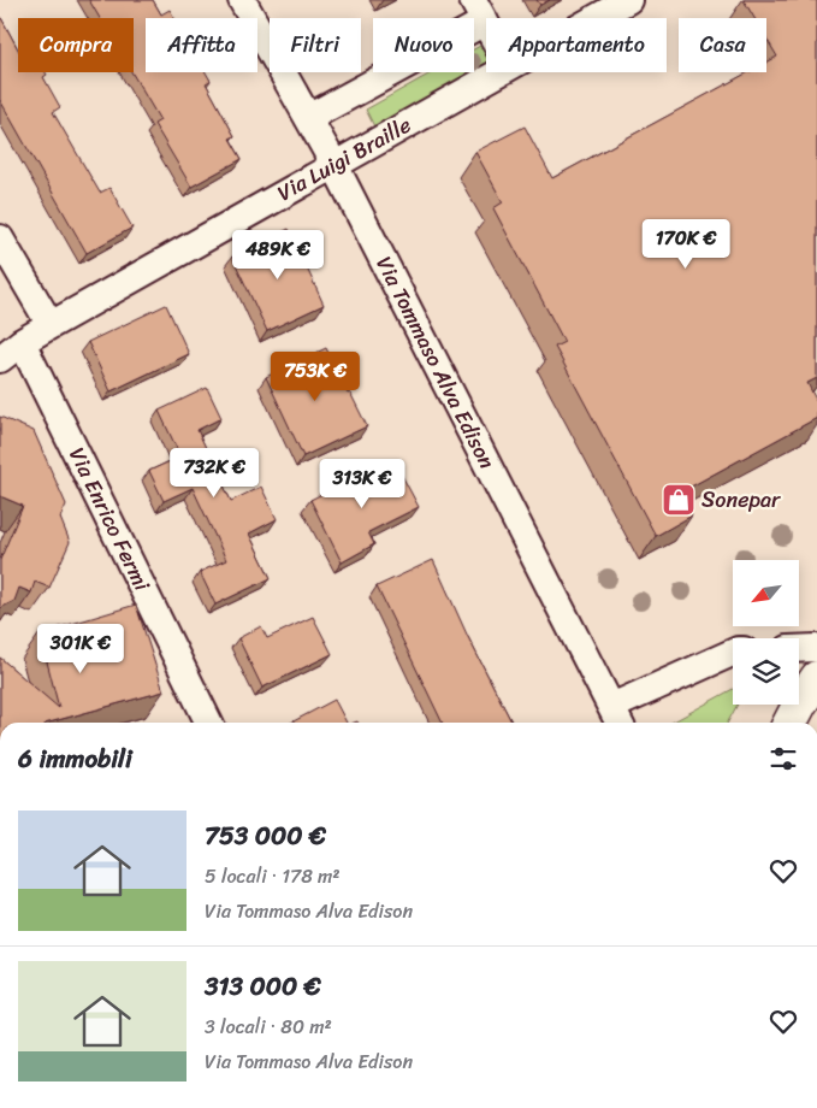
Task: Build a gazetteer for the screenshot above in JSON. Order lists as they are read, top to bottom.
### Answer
{
  "streets": {
    "street": ["Via Luigi Braille", "Via Tommaso Alva Edison", "Via Enrico Fermi"]
  },
  "crossings": [
    ["Via Luigi Braille", "Via Tommaso Alva Edison"],
    ["Via Luigi Braille", "Via Enrico Fermi"]
  ],
  "places": {
    "shop": ["Sonepar"]
  },
  "north": "bottom left",
  "page": {
    "chip": [
      "Compra",
      "Affitta",
      "Filtri",
      "Nuovo",
      "Appartamento",
      "Casa"
    ],
    "price": [
      "170K €",
      "489K €",
      "753K €",
      "732K €",
      "313K €",
      "301K €"
    ],
    "heading": "6 immobili",
    "list": [
      {
        "name": "753 000 €",
        "note": "5 locali · 178 m² · Via Tommaso Alva Edison"
      },
      {
        "name": "313 000 €",
        "note": "3 locali · 80 m² · Via Tommaso Alva Edison"
      }
    ]
  }
}
